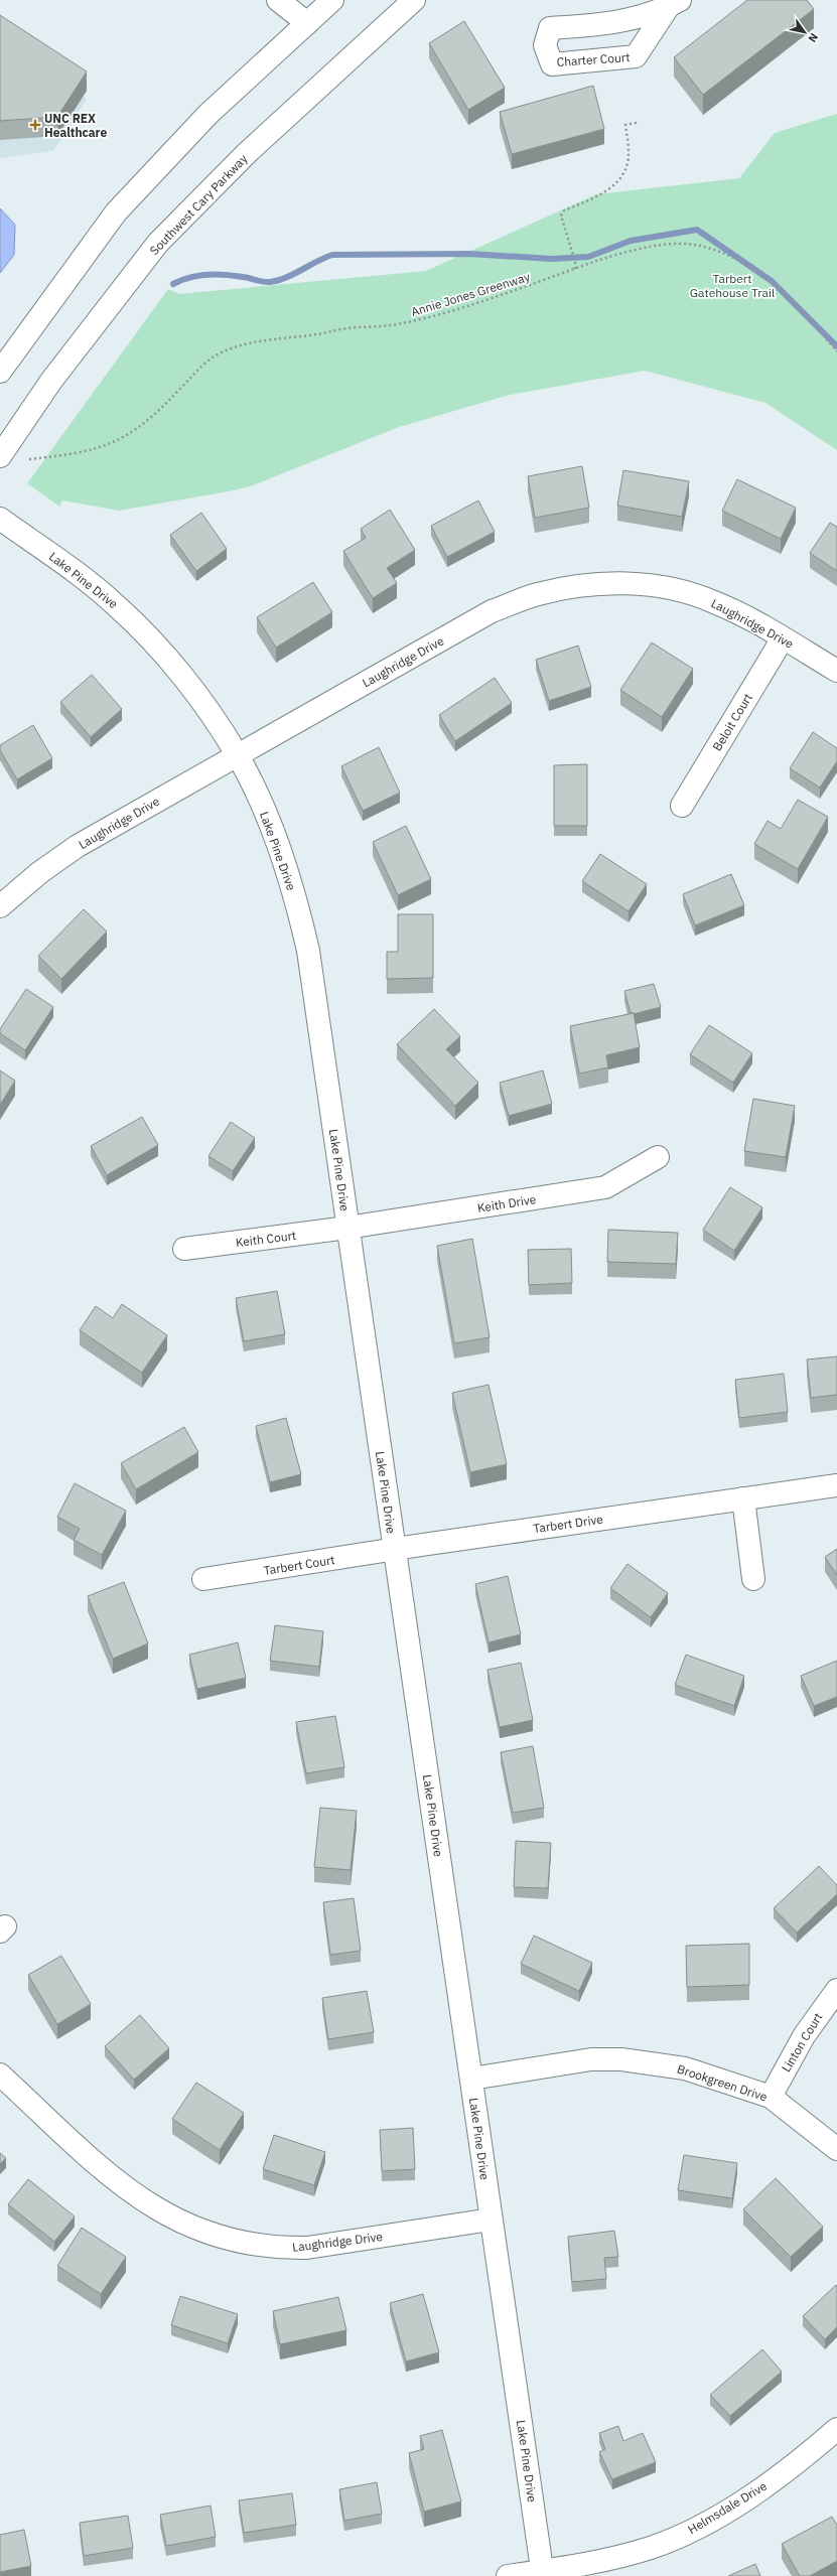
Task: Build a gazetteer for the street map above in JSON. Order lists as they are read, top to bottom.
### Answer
{
  "streets": {
    "street": [
      "Charter Court",
      "Southwest Cary Parkway",
      "Lake Pine Drive",
      "Laughridge Drive",
      "Beloit Court",
      "Keith Drive",
      "Keith Court",
      "Tarbert Drive",
      "Tarbert Court",
      "Linton Court",
      "Brookgreen Drive",
      "Helmsdale Drive"
    ],
    "path": ["Annie Jones Greenway"]
  },
  "crossings": [
    ["Lake Pine Drive", "Laughridge Drive"],
    ["Lake Pine Drive", "Keith Drive"],
    ["Lake Pine Drive", "Keith Court"],
    ["Lake Pine Drive", "Tarbert Drive"],
    ["Lake Pine Drive", "Tarbert Court"],
    ["Lake Pine Drive", "Brookgreen Drive"],
    ["Lake Pine Drive", "Helmsdale Drive"],
    ["Laughridge Drive", "Beloit Court"],
    ["Keith Drive", "Keith Court"],
    ["Tarbert Drive", "Tarbert Court"],
    ["Linton Court", "Brookgreen Drive"]
  ],
  "parks": ["Tarbert Gatehouse Trail"],
  "places": {
    "health": ["UNC REX Healthcare"]
  },
  "north": "bottom right"
}
